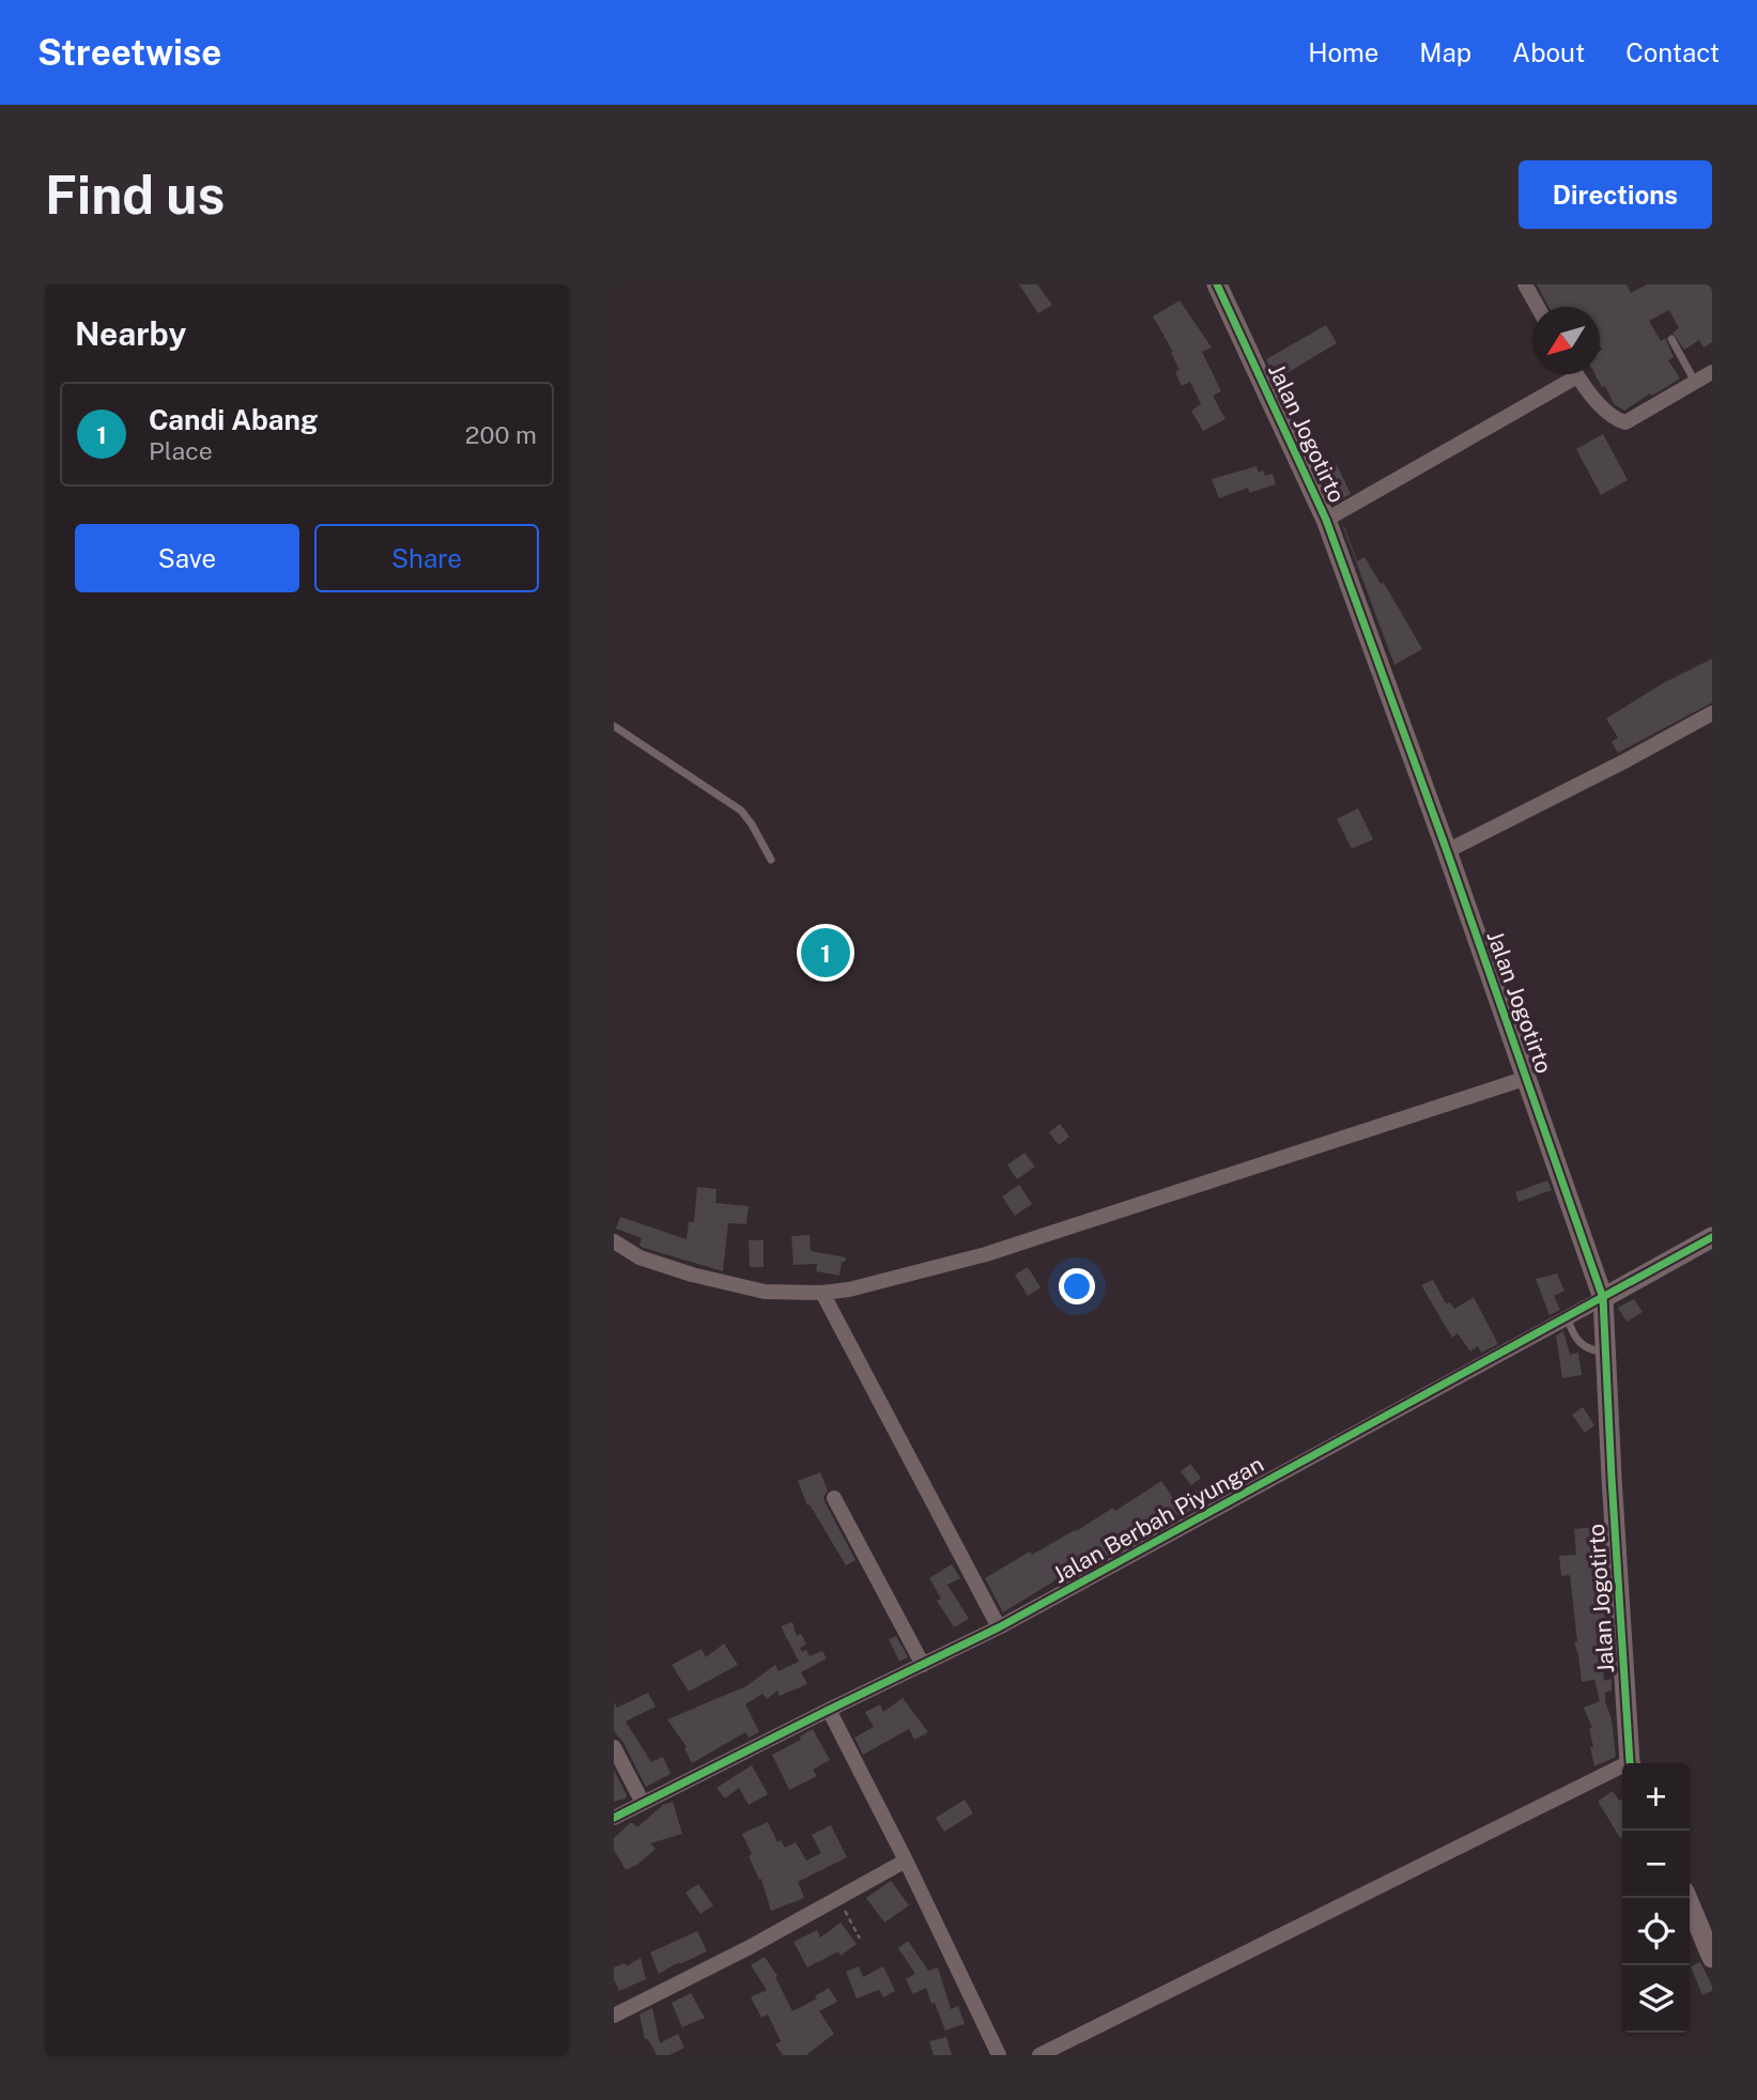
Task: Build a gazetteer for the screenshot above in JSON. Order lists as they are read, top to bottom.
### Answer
{
  "streets": {
    "street": ["Jalan Jogotirto", "Jalan Berbah Piyungan"]
  },
  "crossings": [
    ["Jalan Jogotirto", "Jalan Berbah Piyungan"]
  ],
  "north": "bottom left",
  "page": {
    "header": "Streetwise",
    "nav": [
      "Home",
      "Map",
      "About",
      "Contact"
    ],
    "buttons": [
      "Directions",
      ["Save", "Share"]
    ],
    "title": "Find us",
    "heading": "Nearby",
    "list": [
      {
        "mark": "1",
        "name": "Candi Abang",
        "note": "Place",
        "value": "200 m"
      }
    ],
    "pins": "1",
    "map_buttons": ["+", "−"]
  }
}
